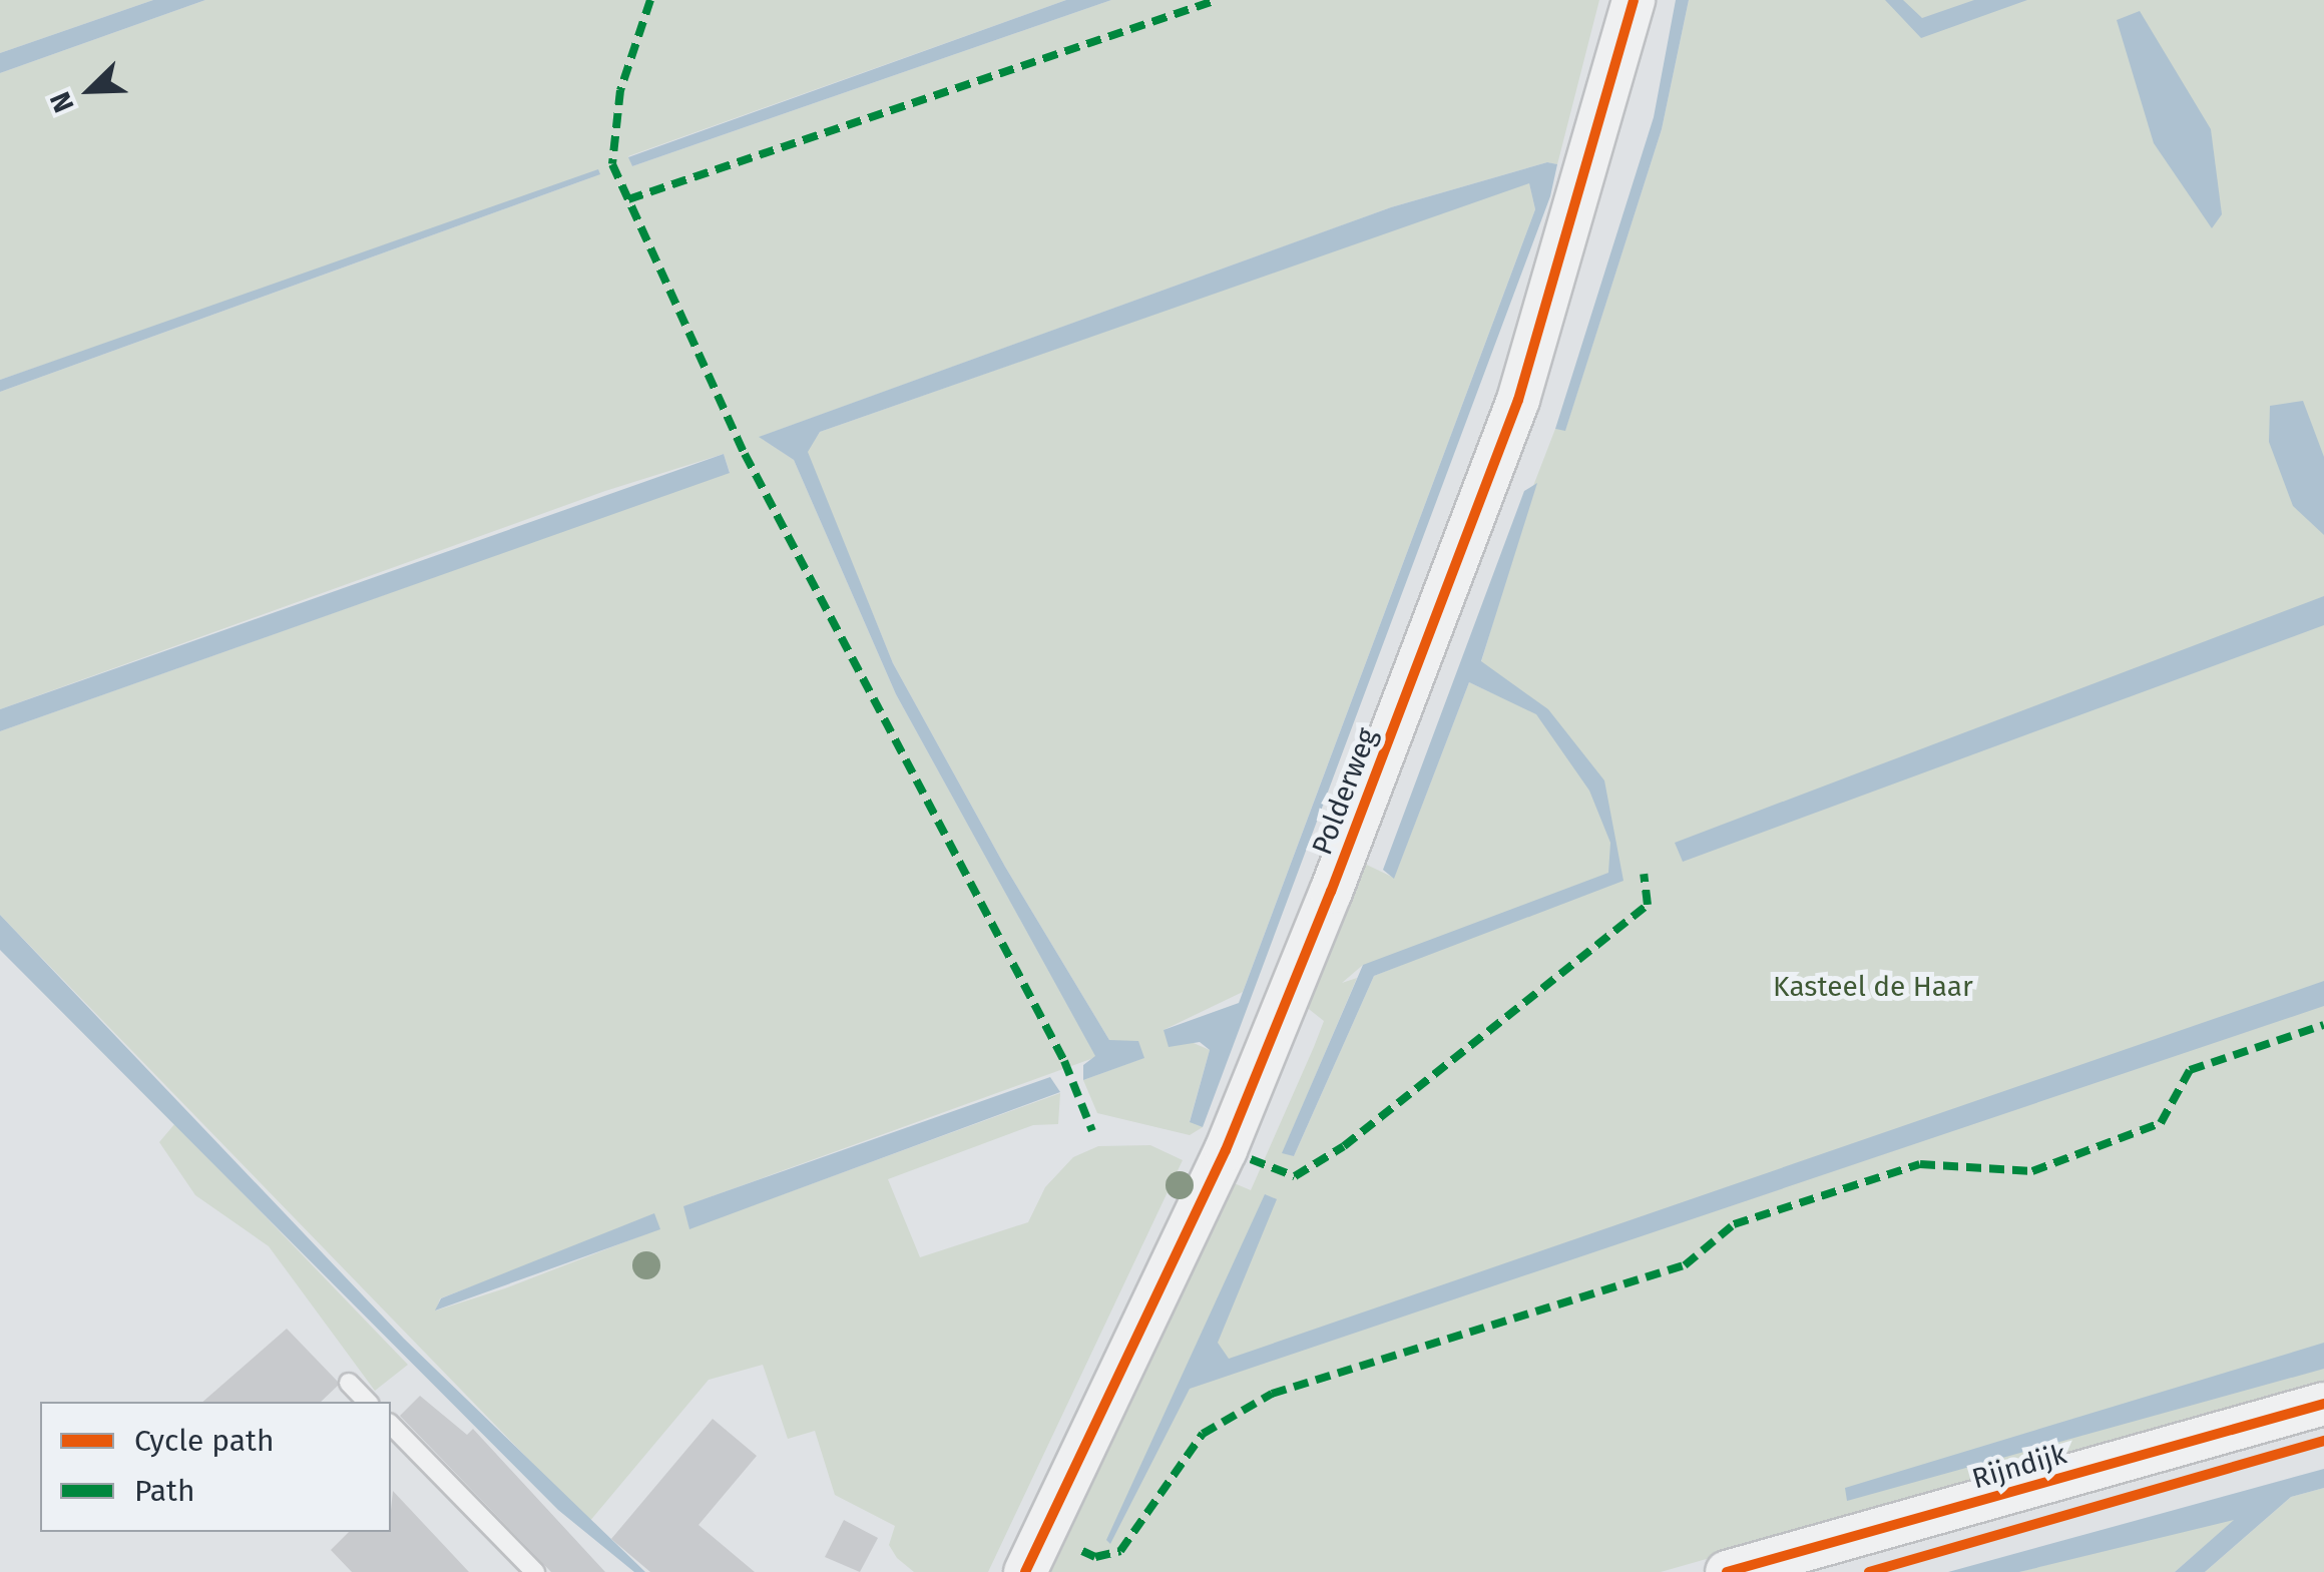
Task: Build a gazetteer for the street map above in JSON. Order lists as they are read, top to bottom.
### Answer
{
  "streets": {
    "street": ["Polderweg", "Rijndijk"]
  },
  "parks": ["Kasteel de Haar"],
  "legend": ["Cycle path", "Path"],
  "north": "bottom left"
}
